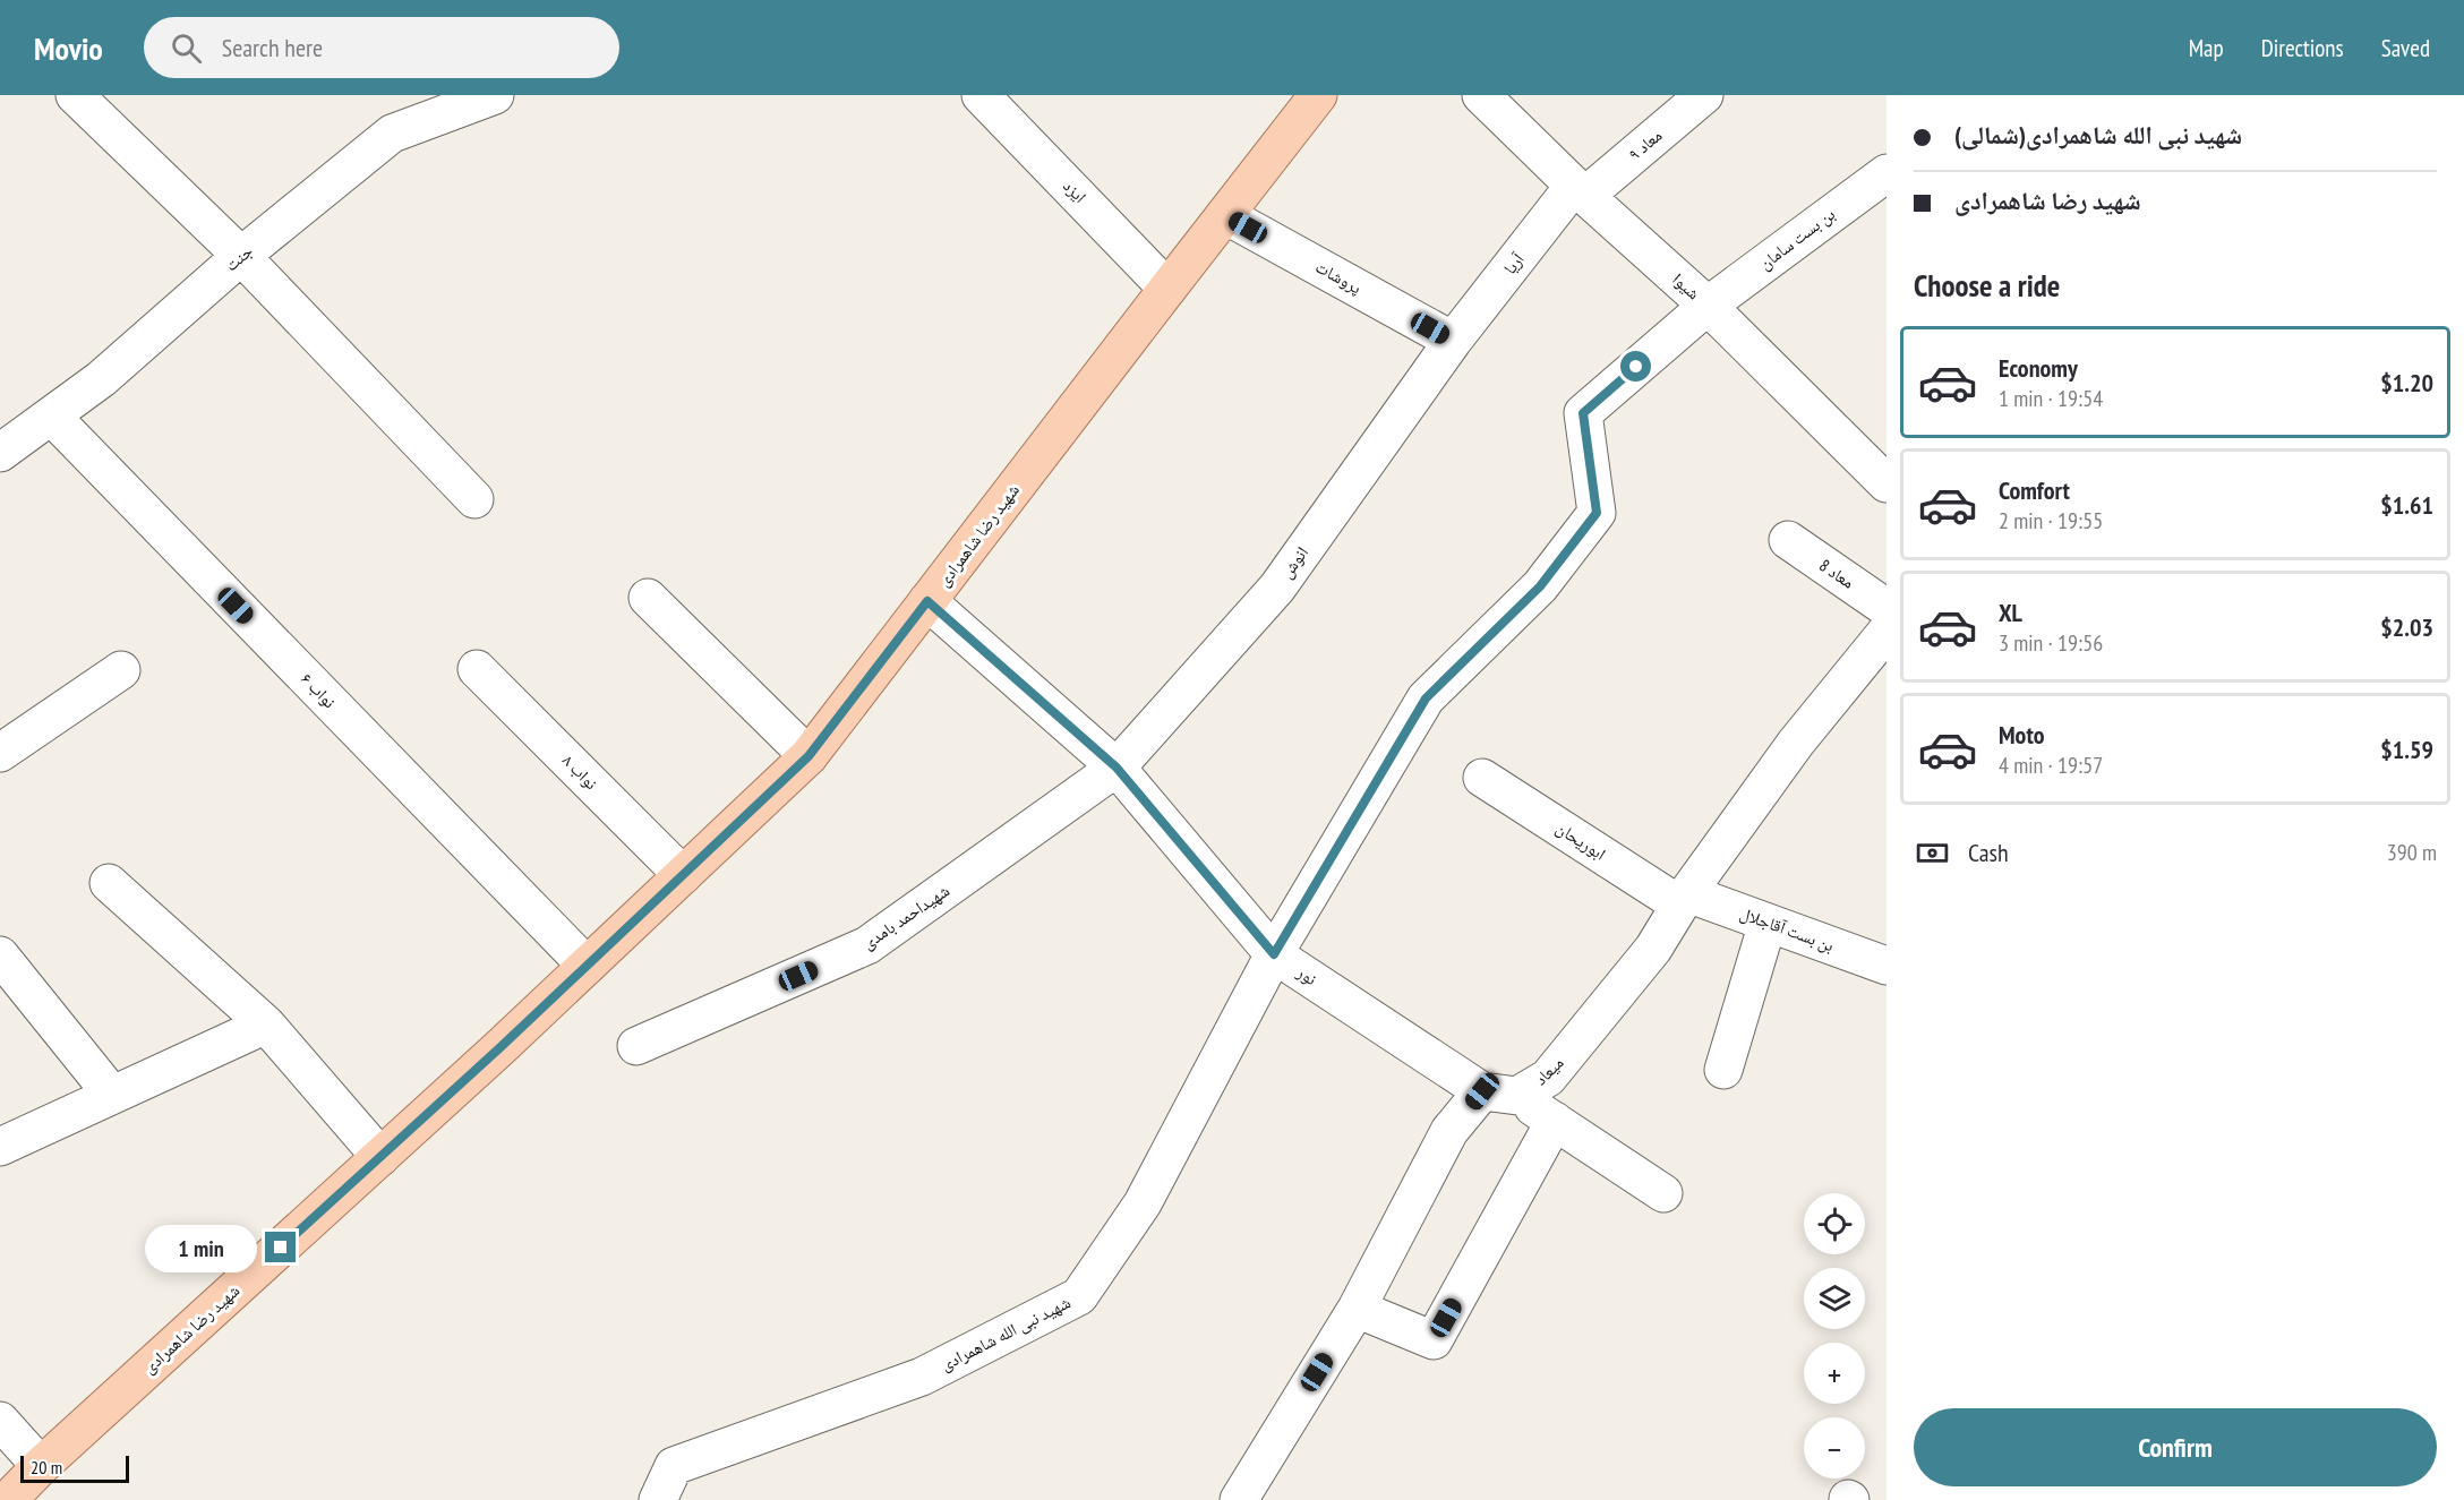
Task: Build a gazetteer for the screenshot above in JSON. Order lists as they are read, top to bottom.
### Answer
{
  "streets": {
    "main road": ["شهید رضا شاهمرادی"],
    "street": [
      "معاد ۹",
      "ایزد",
      "بن بست سامان",
      "جنت",
      "آریا",
      "پروشات",
      "شیوا",
      "انوش",
      "معاد 8",
      "نواب ۶",
      "نواب ۸",
      "ابوریحان",
      "شهیداحمد بامدی",
      "بن بست آقاجلال",
      "نور",
      "میعاد",
      "شهید نبی الله شاهمرادی"
    ]
  },
  "crossings": [
    ["معاد ۹", "آریا"],
    ["معاد ۹", "شیوا"],
    ["ایزد", "شهید رضا شاهمرادی"],
    ["بن بست سامان", "شیوا"],
    ["بن بست سامان", "نور"],
    ["بن بست سامان", "شهید نبی الله شاهمرادی"],
    ["جنت", "نواب ۶"],
    ["آریا", "پروشات"],
    ["آریا", "شیوا"],
    ["آریا", "انوش"],
    ["پروشات", "شهید رضا شاهمرادی"],
    ["پروشات", "انوش"],
    ["شهید رضا شاهمرادی", "نواب ۶"],
    ["شهید رضا شاهمرادی", "نواب ۸"],
    ["شهید رضا شاهمرادی", "نور"],
    ["انوش", "شهیداحمد بامدی"],
    ["انوش", "نور"],
    ["ابوریحان", "بن بست آقاجلال"],
    ["ابوریحان", "میعاد"],
    ["شهیداحمد بامدی", "نور"],
    ["بن بست آقاجلال", "میعاد"],
    ["نور", "میعاد"],
    ["نور", "شهید نبی الله شاهمرادی"]
  ],
  "scale_bar": "20 m",
  "page": {
    "header": "Movio",
    "search": "Search here",
    "nav": ["Map", "Directions", "Saved"],
    "banner": ["شهید نبی الله شاهمرادی(شمالی)", "شهید رضا شاهمرادی"],
    "heading": "Choose a ride",
    "list": [
      {
        "name": "Economy",
        "note": "1 min · 19:54",
        "value": "$1.20"
      },
      {
        "name": "Comfort",
        "note": "2 min · 19:55",
        "value": "$1.61"
      },
      {
        "name": "XL",
        "note": "3 min · 19:56",
        "value": "$2.03"
      },
      {
        "name": "Moto",
        "note": "4 min · 19:57",
        "value": "$1.59"
      }
    ],
    "pay": ["Cash", "390 m"],
    "map_buttons": ["+", "−"],
    "bubble": "1 min",
    "buttons": "Confirm",
    "scale": "20 m"
  }
}
